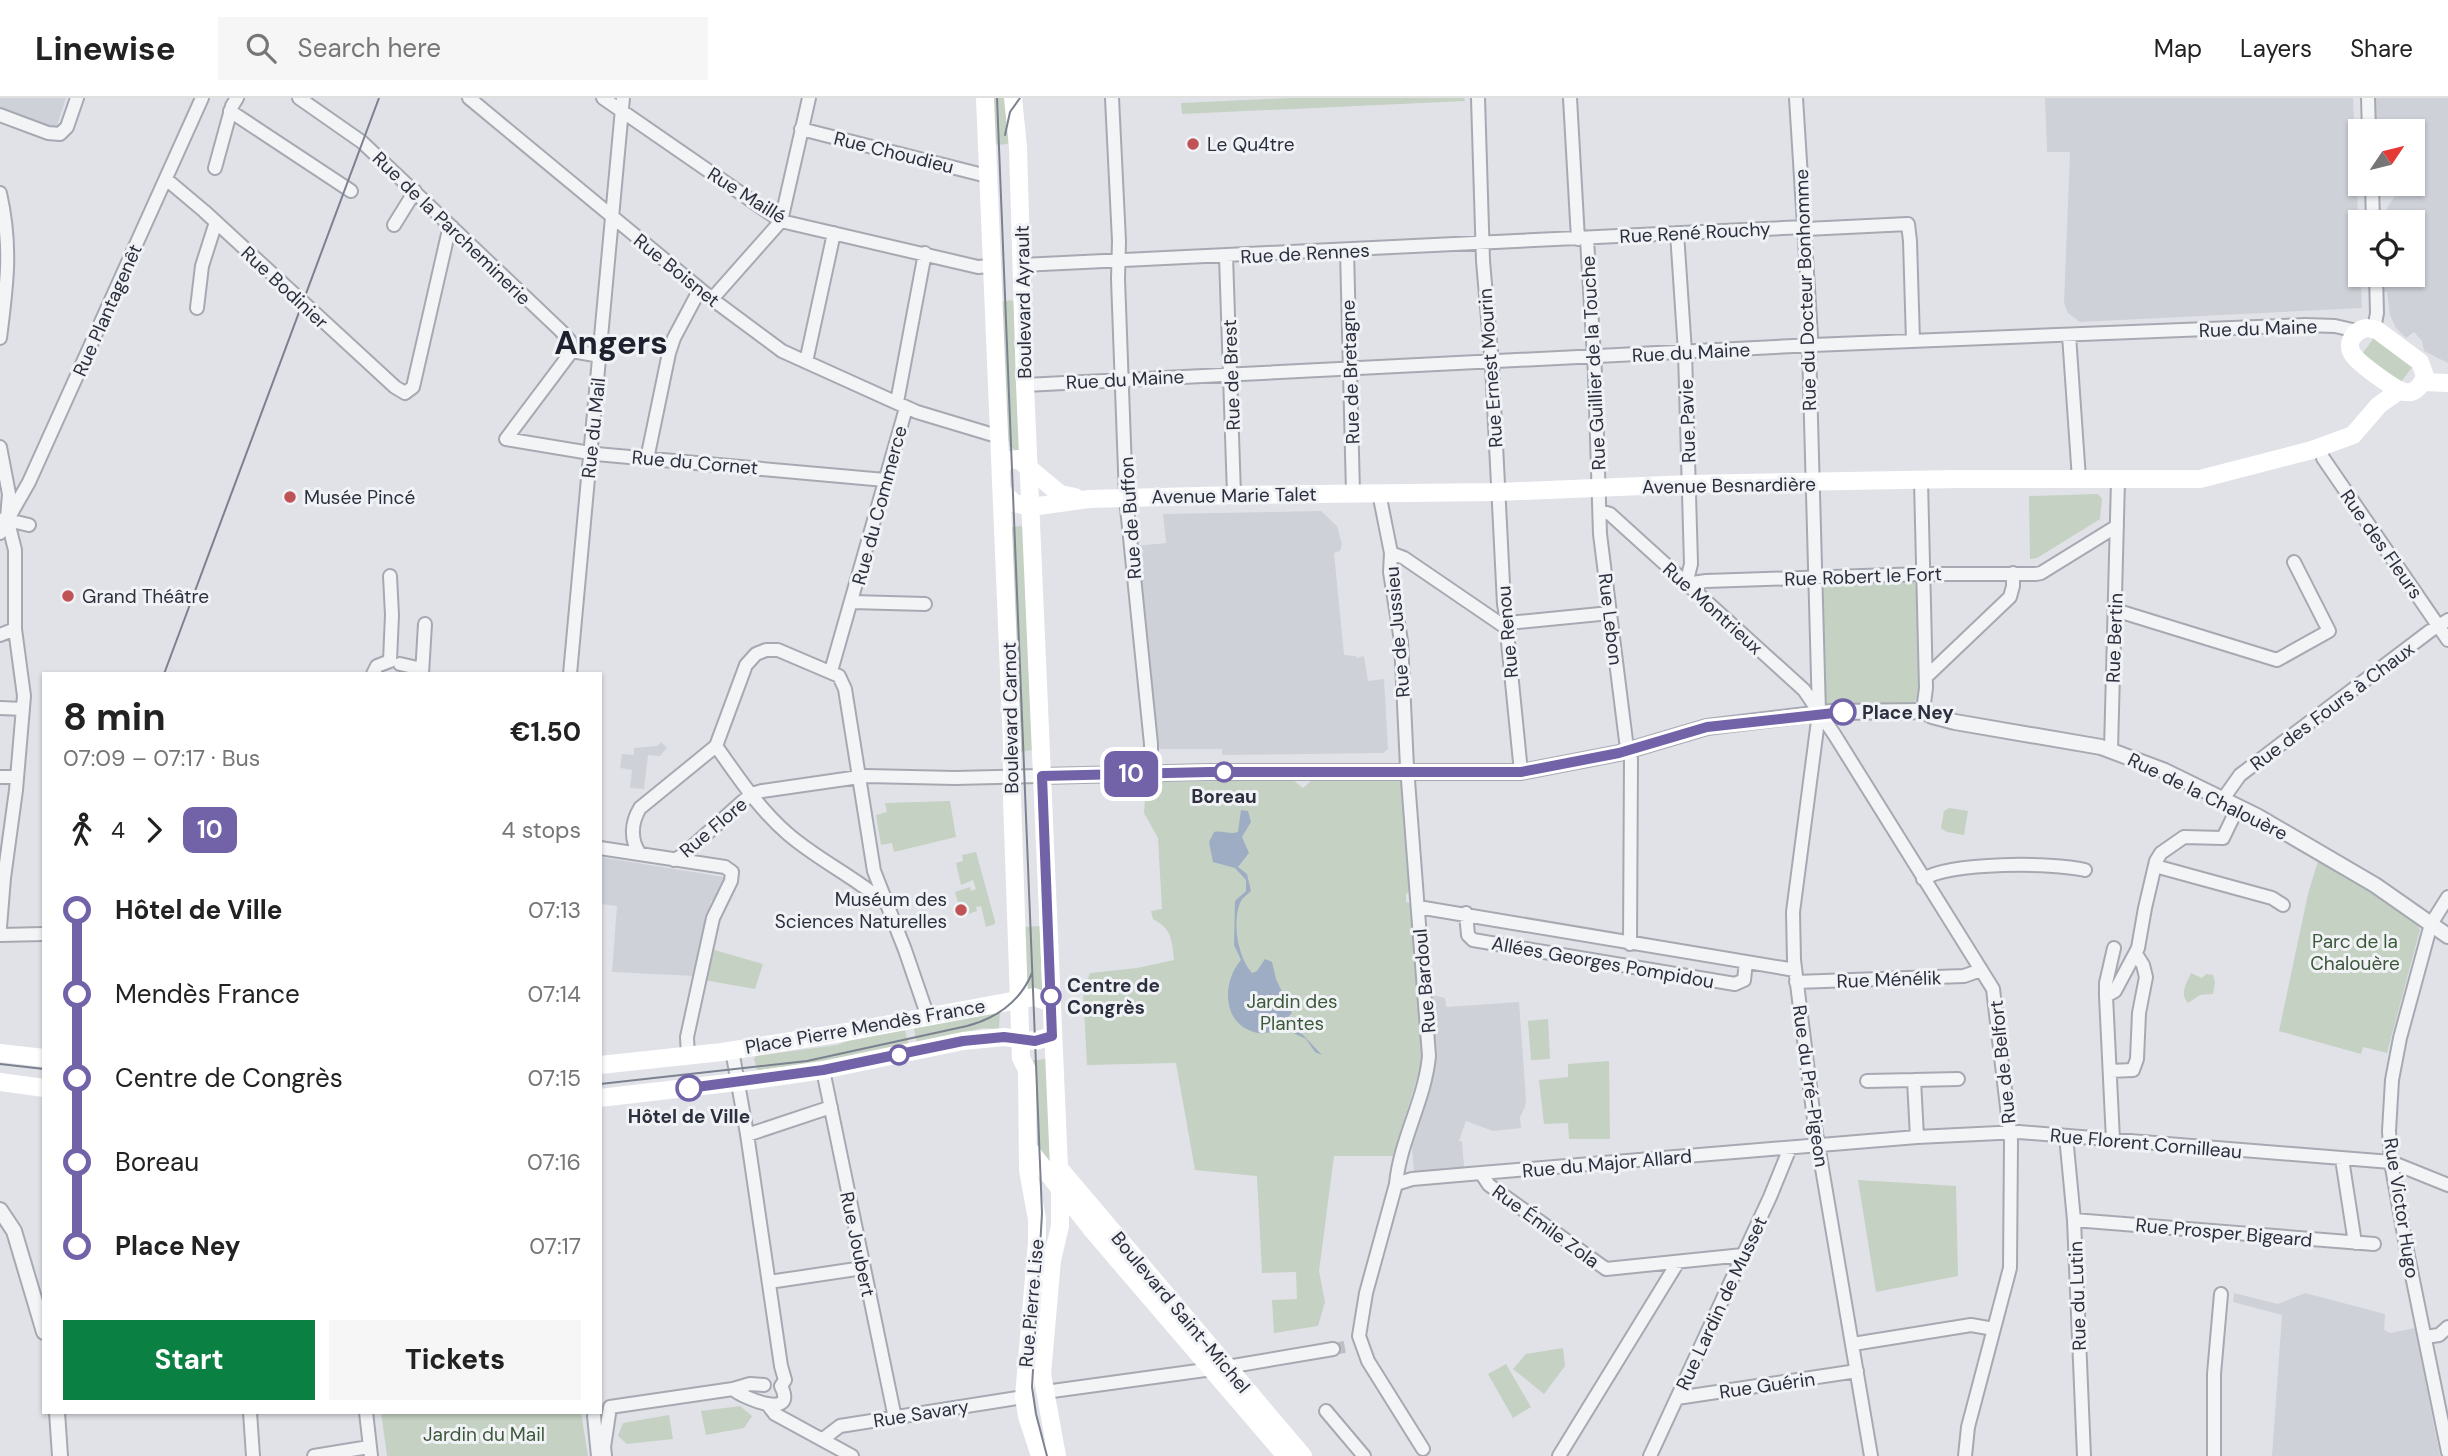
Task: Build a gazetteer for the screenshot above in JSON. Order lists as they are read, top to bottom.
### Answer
{
  "streets": {
    "main road": [
      "Boulevard Ayrault",
      "Avenue Besnardière",
      "Avenue Marie Talet",
      "Boulevard Carnot",
      "Place Pierre Mendès France",
      "Rue Pierre Lise",
      "Boulevard Saint-Michel"
    ],
    "street": [
      "Rue Choudieu",
      "Rue Maillé",
      "Rue de la Parcheminerie",
      "Rue René Rouchy",
      "Rue de Rennes",
      "Rue Boisnet",
      "Rue Bodinier",
      "Rue du Docteur Bonhomme",
      "Rue Plantagenêt",
      "Rue du Maine",
      "Rue Guillier de la Touche",
      "Rue Ernest Mourin",
      "Rue de Bretagne",
      "Rue de Brest",
      "Rue Pavie",
      "Rue du Mail",
      "Rue du Cornet",
      "Rue du Commerce",
      "Rue de Buffon",
      "Rue des Fleurs",
      "Rue Robert le Fort",
      "Rue Montrieux",
      "Rue Lebon",
      "Rue de Jussieu",
      "Rue Renou",
      "Rue Bertin",
      "Rue des Fours à Chaux",
      "Rue de la Chalouère",
      "Rue Flore",
      "Allées Georges Pompidou",
      "Rue Ménélik",
      "Rue Bardoul",
      "Rue de Belfort",
      "Rue du Pré-Pigeon",
      "Rue Florent Cornilleau",
      "Rue du Major Allard",
      "Rue Victor Hugo",
      "Rue Émile Zola",
      "Rue Prosper Bigeard",
      "Rue Joubert",
      "Rue du Lutin",
      "Rue Lardin de Musset",
      "Rue Guérin",
      "Rue Savary"
    ]
  },
  "crossings": [
    ["Rue Choudieu", "Boulevard Ayrault"],
    ["Rue Maillé", "Boulevard Ayrault"],
    ["Rue Maillé", "Rue du Mail"],
    ["Rue Maillé", "Rue du Commerce"],
    ["Rue de la Parcheminerie", "Rue Bodinier"],
    ["Rue de la Parcheminerie", "Rue du Cornet"],
    ["Rue René Rouchy", "Rue de Rennes"],
    ["Rue René Rouchy", "Rue du Docteur Bonhomme"],
    ["Rue René Rouchy", "Rue du Maine"],
    ["Rue René Rouchy", "Rue Guillier de la Touche"],
    ["Rue René Rouchy", "Rue Pavie"],
    ["Rue de Rennes", "Boulevard Ayrault"],
    ["Rue de Rennes", "Rue Guillier de la Touche"],
    ["Rue de Rennes", "Rue Ernest Mourin"],
    ["Rue de Rennes", "Rue de Bretagne"],
    ["Rue de Rennes", "Rue de Brest"],
    ["Rue de Rennes", "Rue de Buffon"],
    ["Rue Boisnet", "Boulevard Ayrault"],
    ["Rue Boisnet", "Rue du Mail"],
    ["Rue Boisnet", "Rue du Commerce"],
    ["Rue Boisnet", "Boulevard Carnot"],
    ["Rue Bodinier", "Rue Plantagenêt"],
    ["Rue du Docteur Bonhomme", "Rue du Maine"],
    ["Rue du Docteur Bonhomme", "Avenue Besnardière"],
    ["Rue du Docteur Bonhomme", "Rue Robert le Fort"],
    ["Rue du Docteur Bonhomme", "Rue du Pré-Pigeon"],
    ["Boulevard Ayrault", "Rue du Maine"],
    ["Boulevard Ayrault", "Avenue Marie Talet"],
    ["Boulevard Ayrault", "Boulevard Carnot"],
    ["Rue du Maine", "Rue Guillier de la Touche"],
    ["Rue du Maine", "Rue Ernest Mourin"],
    ["Rue du Maine", "Rue de Bretagne"],
    ["Rue du Maine", "Rue de Brest"],
    ["Rue du Maine", "Rue Pavie"],
    ["Rue du Maine", "Rue de Buffon"],
    ["Rue Guillier de la Touche", "Avenue Besnardière"],
    ["Rue Guillier de la Touche", "Rue Lebon"],
    ["Rue Ernest Mourin", "Avenue Besnardière"],
    ["Rue Ernest Mourin", "Rue Renou"],
    ["Rue de Bretagne", "Avenue Marie Talet"],
    ["Rue de Brest", "Avenue Marie Talet"],
    ["Rue Pavie", "Avenue Besnardière"],
    ["Rue Pavie", "Rue Robert le Fort"],
    ["Rue Pavie", "Rue Montrieux"],
    ["Rue du Mail", "Rue du Cornet"],
    ["Rue du Cornet", "Rue du Commerce"],
    ["Avenue Besnardière", "Avenue Marie Talet"],
    ["Avenue Besnardière", "Rue des Fleurs"],
    ["Avenue Besnardière", "Rue Lebon"],
    ["Avenue Besnardière", "Rue de Jussieu"],
    ["Avenue Besnardière", "Rue Renou"],
    ["Avenue Besnardière", "Rue Bertin"],
    ["Avenue Marie Talet", "Rue de Buffon"],
    ["Avenue Marie Talet", "Rue de Jussieu"],
    ["Avenue Marie Talet", "Boulevard Carnot"],
    ["Rue du Commerce", "Rue Flore"],
    ["Rue de Buffon", "Rue de la Chalouère"],
    ["Rue des Fleurs", "Rue des Fours à Chaux"],
    ["Rue Robert le Fort", "Rue Montrieux"],
    ["Rue Robert le Fort", "Rue Bertin"],
    ["Rue Robert le Fort", "Rue du Pré-Pigeon"],
    ["Rue Montrieux", "Rue Lebon"],
    ["Rue Montrieux", "Rue de la Chalouère"],
    ["Rue Montrieux", "Rue de Belfort"],
    ["Rue Montrieux", "Rue du Pré-Pigeon"],
    ["Rue Lebon", "Rue de la Chalouère"],
    ["Rue Lebon", "Allées Georges Pompidou"],
    ["Rue de Jussieu", "Rue de la Chalouère"],
    ["Rue de Jussieu", "Rue Bardoul"],
    ["Rue Renou", "Rue de la Chalouère"],
    ["Rue Bertin", "Rue de la Chalouère"],
    ["Rue des Fours à Chaux", "Rue de la Chalouère"],
    ["Boulevard Carnot", "Rue de la Chalouère"],
    ["Boulevard Carnot", "Place Pierre Mendès France"],
    ["Rue de la Chalouère", "Rue Bardoul"],
    ["Rue de la Chalouère", "Rue de Belfort"],
    ["Rue de la Chalouère", "Rue du Pré-Pigeon"],
    ["Rue de la Chalouère", "Rue Victor Hugo"],
    ["Allées Georges Pompidou", "Rue Ménélik"],
    ["Allées Georges Pompidou", "Rue Bardoul"],
    ["Allées Georges Pompidou", "Rue du Pré-Pigeon"],
    ["Rue Ménélik", "Rue de Belfort"],
    ["Rue Ménélik", "Rue du Pré-Pigeon"],
    ["Rue Bardoul", "Rue du Major Allard"],
    ["Place Pierre Mendès France", "Rue Joubert"],
    ["Rue de Belfort", "Rue du Pré-Pigeon"],
    ["Rue de Belfort", "Rue Florent Cornilleau"],
    ["Rue du Pré-Pigeon", "Rue Florent Cornilleau"],
    ["Rue du Pré-Pigeon", "Rue du Major Allard"],
    ["Rue du Pré-Pigeon", "Rue Guérin"],
    ["Rue Florent Cornilleau", "Rue du Major Allard"],
    ["Rue Florent Cornilleau", "Rue Victor Hugo"],
    ["Rue Florent Cornilleau", "Rue du Lutin"],
    ["Rue du Major Allard", "Rue Émile Zola"],
    ["Rue du Major Allard", "Rue Lardin de Musset"],
    ["Rue Émile Zola", "Rue Lardin de Musset"],
    ["Rue Prosper Bigeard", "Rue du Lutin"],
    ["Rue Joubert", "Rue Savary"],
    ["Rue Pierre Lise", "Boulevard Saint-Michel"],
    ["Rue Pierre Lise", "Rue Savary"],
    ["Rue Lardin de Musset", "Rue Guérin"]
  ],
  "districts": ["Angers"],
  "parks": ["Parc de la Chalouère", "Jardin des Plantes", "Jardin du Mail"],
  "places": [
    "Le Qu4tre",
    "Musée Pincé",
    "Grand Théâtre",
    "Place Ney",
    "Boreau",
    "Muséum des Sciences Naturelles",
    "Centre de Congrès",
    "Hôtel de Ville"
  ],
  "lines": ["bus line 10"],
  "north": "top right",
  "page": {
    "header": "Linewise",
    "search": "Search here",
    "nav": ["Map", "Layers", "Share"],
    "on_map": "10",
    "heading": ["8 min", "07:09 – 07:17 · Bus", "€1.50"],
    "legs": ["4", "10", "4 stops"],
    "list": [
      {
        "name": "Hôtel de Ville",
        "value": "07:13"
      },
      {
        "name": "Mendès France",
        "value": "07:14"
      },
      {
        "name": "Centre de Congrès",
        "value": "07:15"
      },
      {
        "name": "Boreau",
        "value": "07:16"
      },
      {
        "name": "Place Ney",
        "value": "07:17"
      }
    ],
    "buttons": ["Start", "Tickets"]
  }
}
